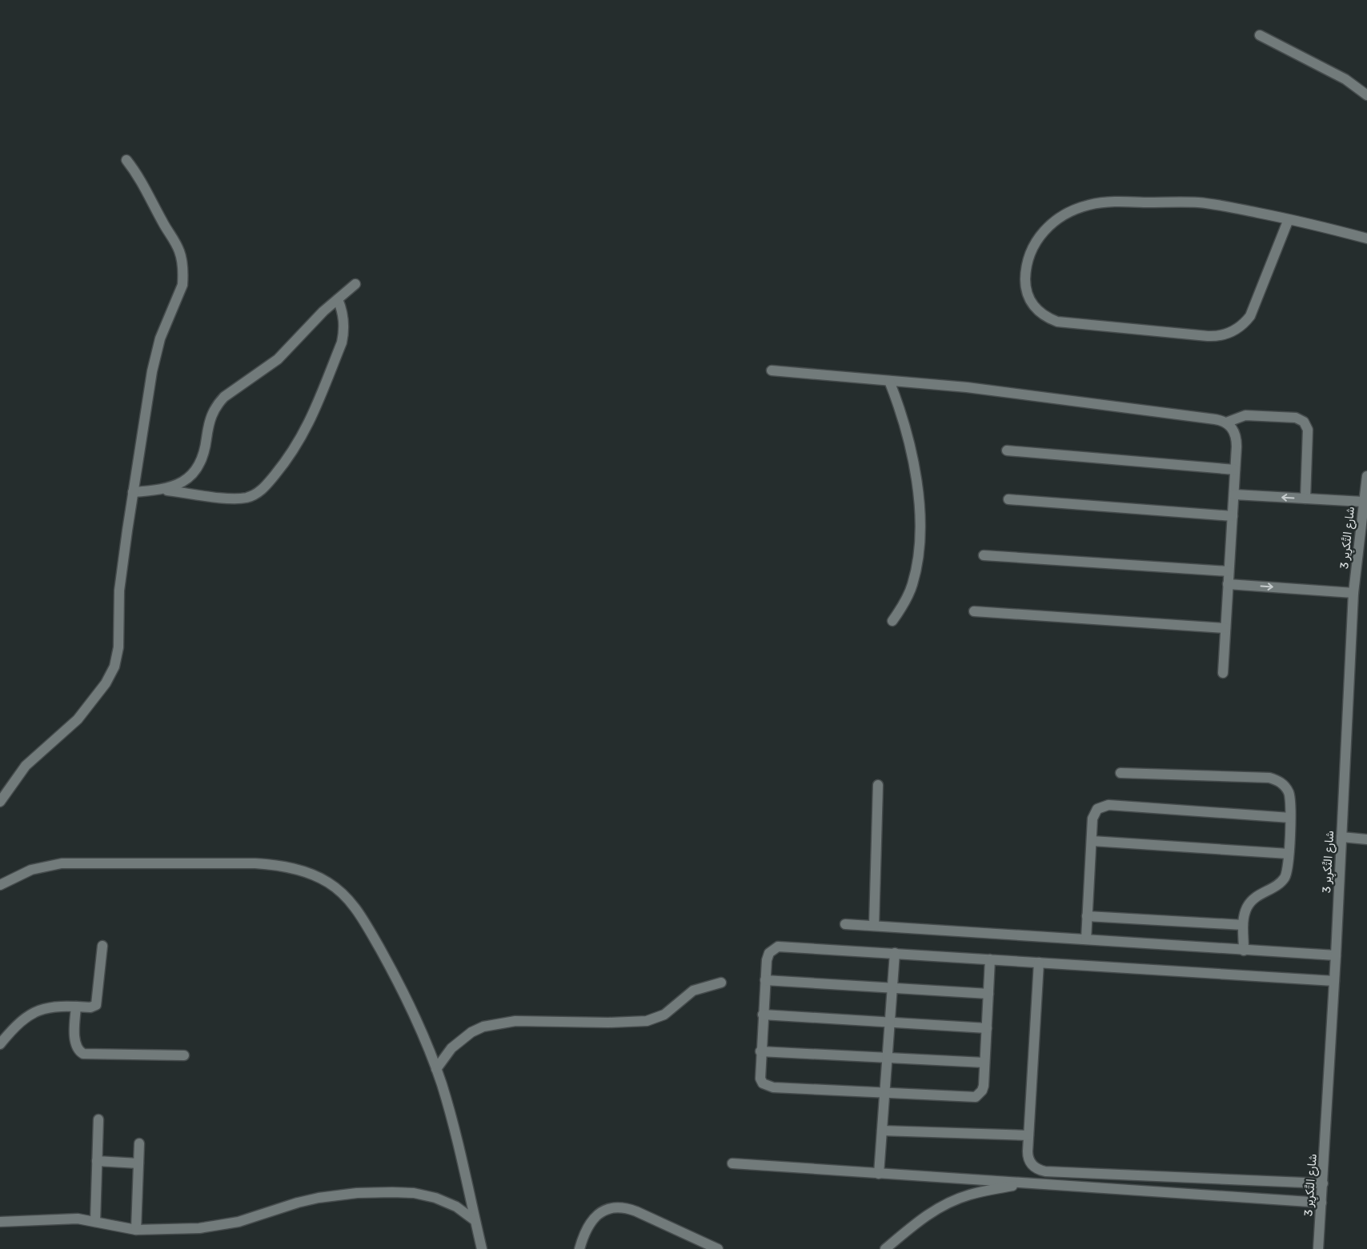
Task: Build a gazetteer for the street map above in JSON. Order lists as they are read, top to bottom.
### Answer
{
  "streets": {
    "street": ["شارع التَّكرِير 3"]
  }
}
